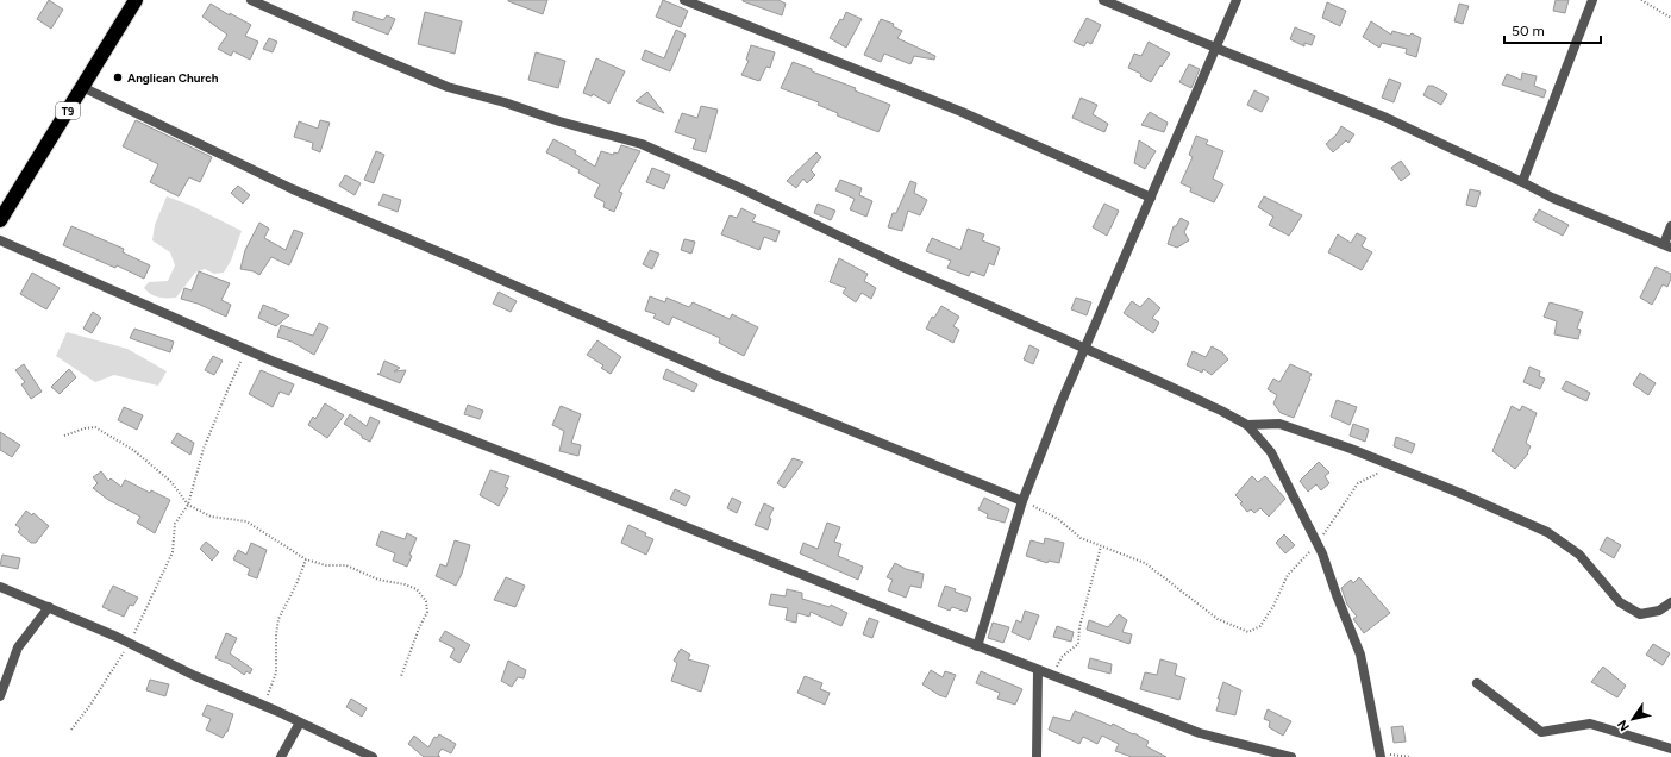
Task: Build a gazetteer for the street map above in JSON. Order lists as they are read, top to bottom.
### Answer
{
  "streets": {
    "highway": ["T9"]
  },
  "places": ["Anglican Church"],
  "scale_bar": "50 m",
  "north": "bottom left"
}
